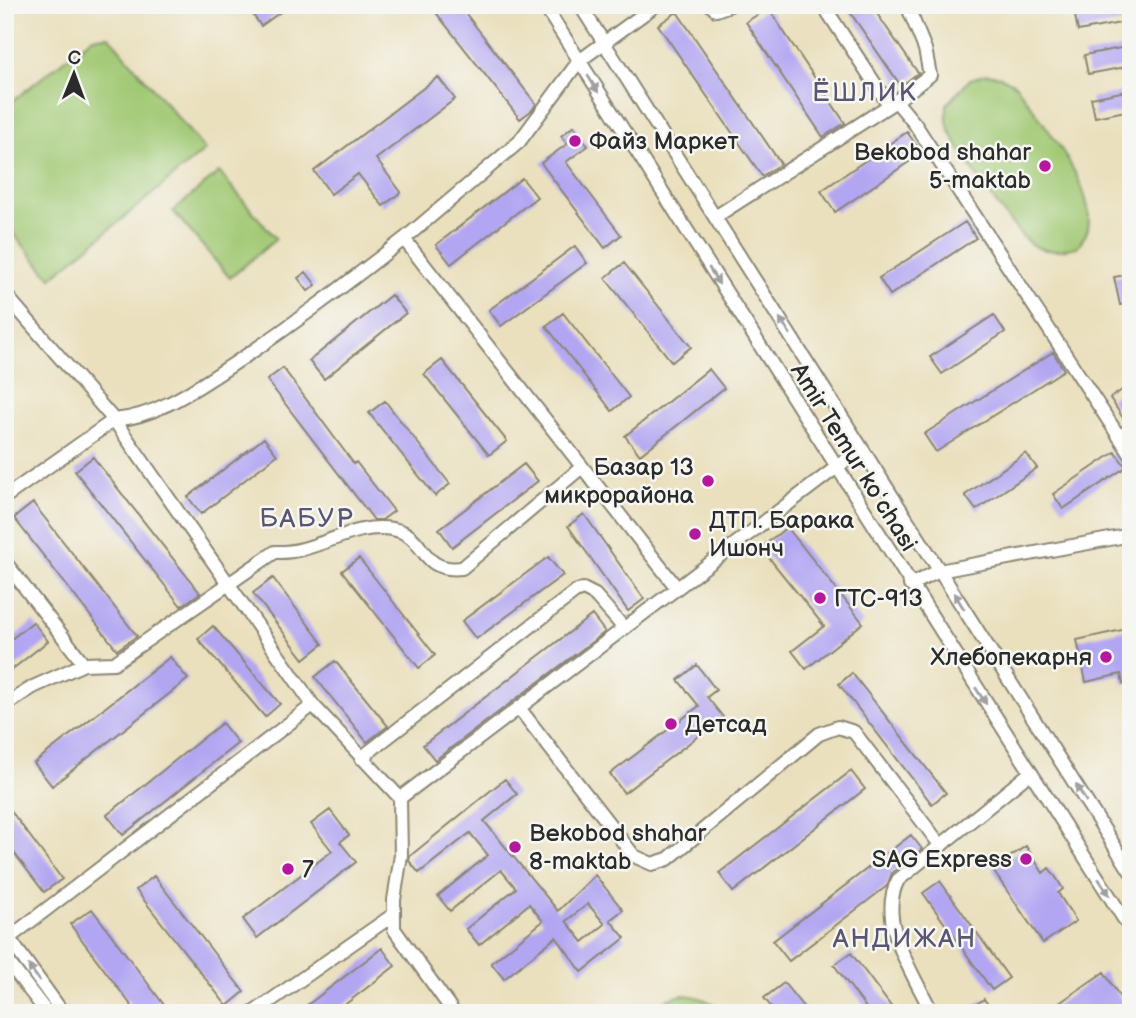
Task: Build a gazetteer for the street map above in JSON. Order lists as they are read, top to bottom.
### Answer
{
  "streets": {
    "street": ["Amir Temur koʻchasi"]
  },
  "districts": ["ЁШЛИК", "БАБУР", "АНДИЖАН"],
  "places": [
    "Файз Маркет",
    "Bekobod shahar 5-maktab",
    "Базар 13 микрорайона",
    "ДТП. Барака Ишонч",
    "ГТС-913",
    "Хлебопекарня",
    "Детсад",
    "Bekobod shahar 8-maktab",
    "SAG Express",
    "7"
  ],
  "north": "top"
}
